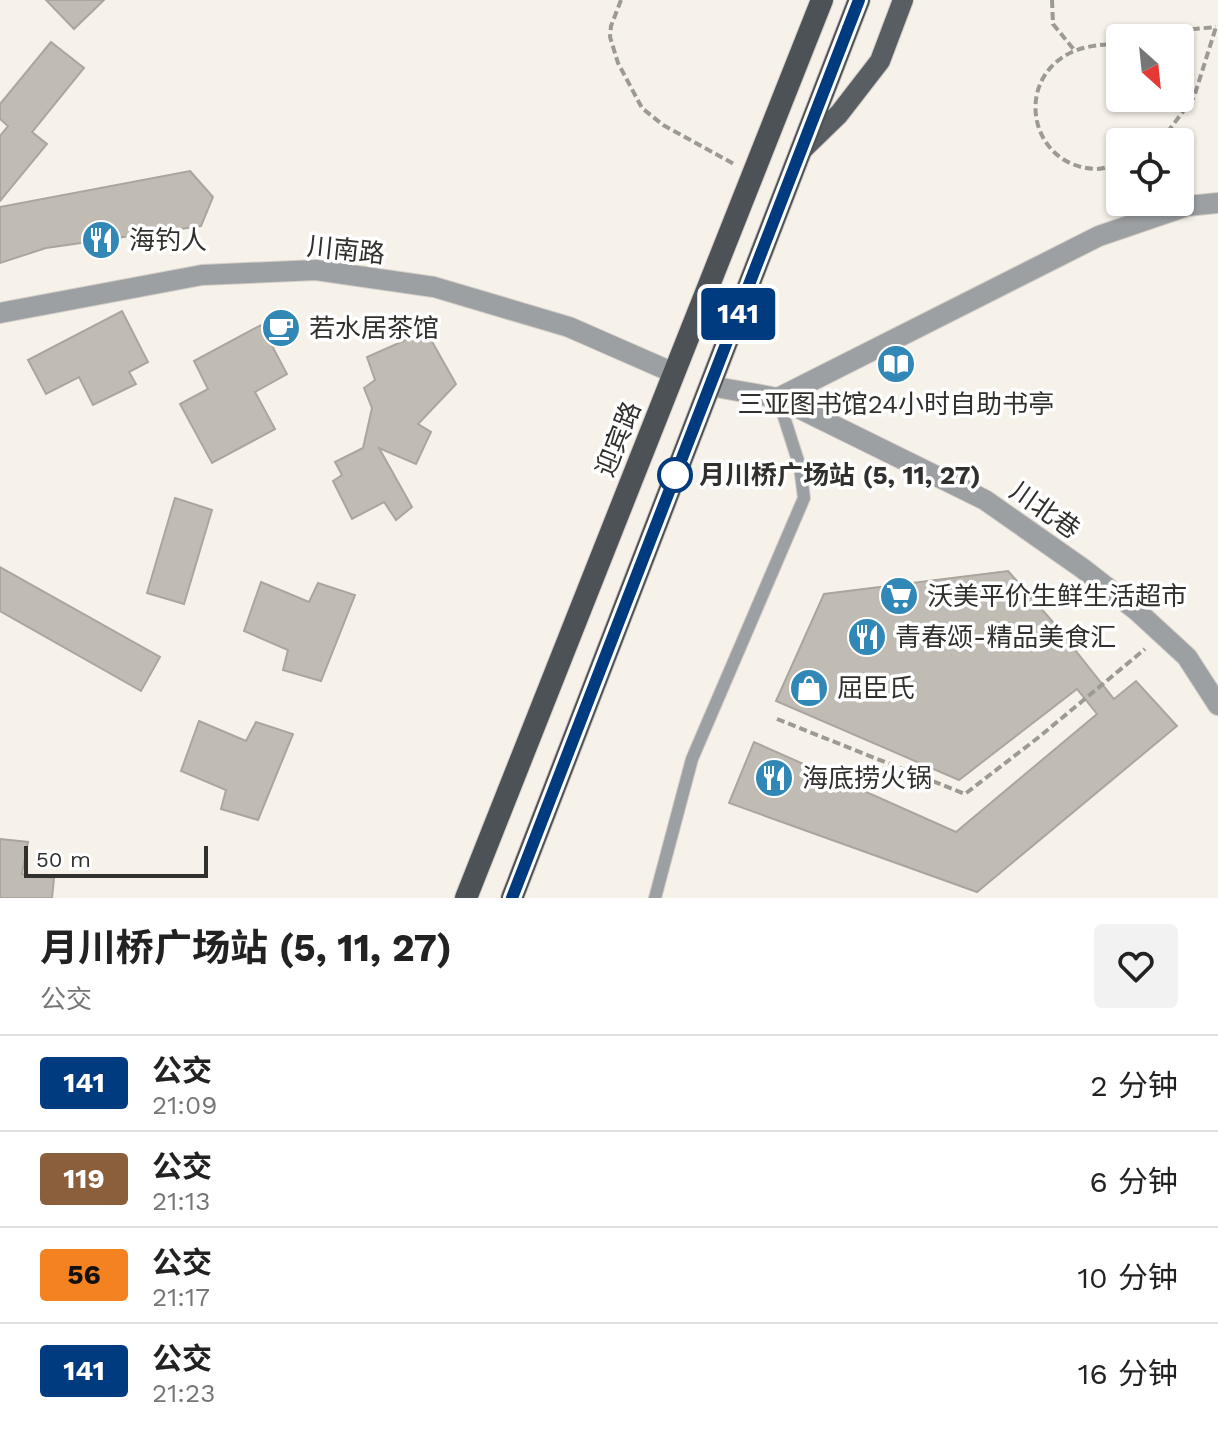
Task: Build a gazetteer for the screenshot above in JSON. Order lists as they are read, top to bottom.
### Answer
{
  "streets": {
    "highway": ["迎宾路"],
    "street": ["川南路", "川北巷"]
  },
  "crossings": [
    ["川南路", "迎宾路"]
  ],
  "places": {
    "restaurant": ["海钓人", "青春颂-精品美食汇", "海底捞火锅"],
    "cafe": ["若水居茶馆"],
    "library": ["三亚图书馆24小时自助书亭"],
    "other": ["月川桥广场站 (5, 11, 27)"],
    "supermarket": ["沃美平价生鲜生活超市"],
    "shop": ["屈臣氏"]
  },
  "lines": ["bus line 141"],
  "scale_bar": "50 m",
  "north": "bottom right",
  "page": {
    "on_map": "141",
    "scale": "50 m",
    "heading": ["月川桥广场站 (5, 11, 27)", "公交"],
    "list": [
      {
        "mark": "141",
        "name": "公交",
        "note": "21:09",
        "value": "2 分钟"
      },
      {
        "mark": "119",
        "name": "公交",
        "note": "21:13",
        "value": "6 分钟"
      },
      {
        "mark": "56",
        "name": "公交",
        "note": "21:17",
        "value": "10 分钟"
      },
      {
        "mark": "141",
        "name": "公交",
        "note": "21:23",
        "value": "16 分钟"
      }
    ]
  }
}
